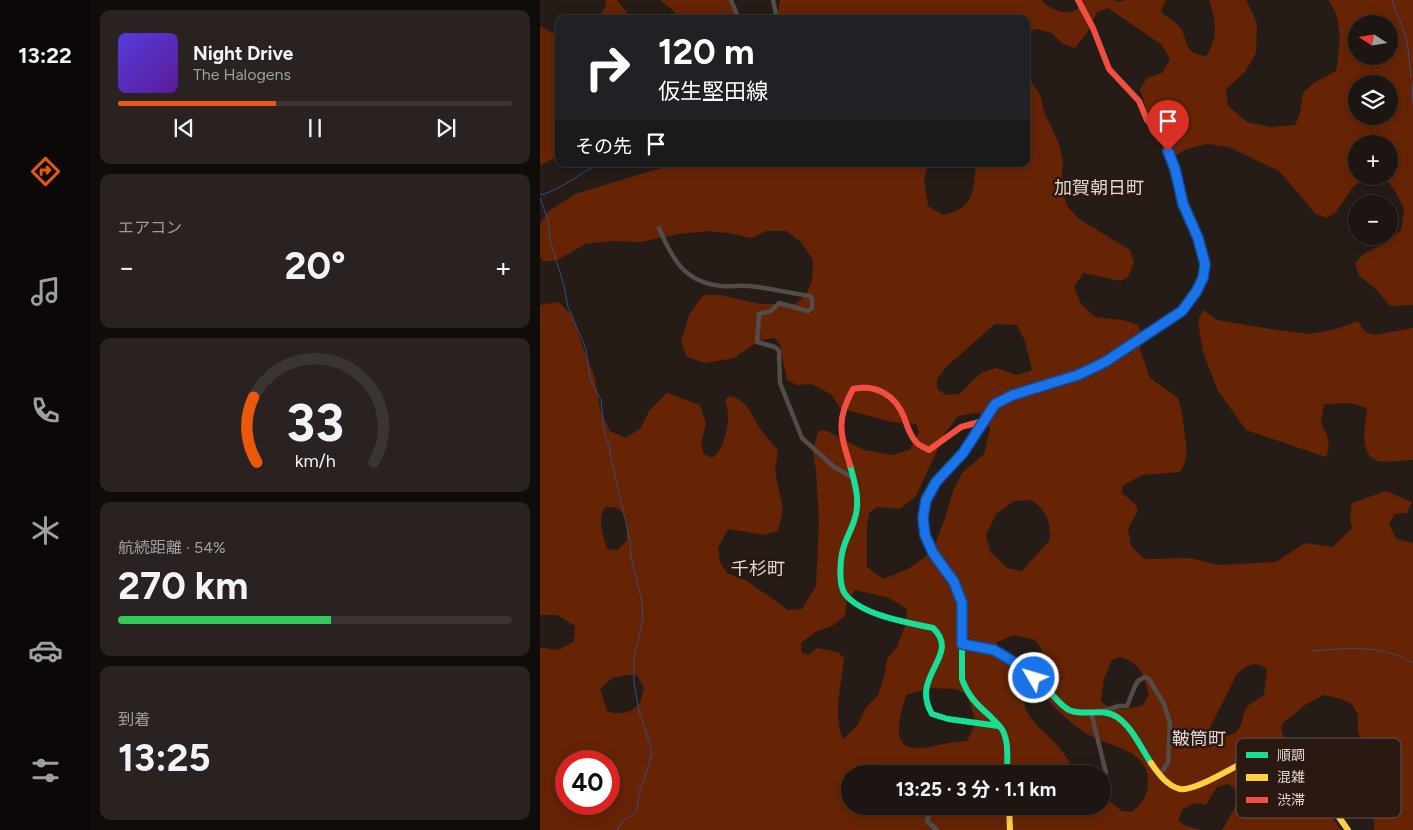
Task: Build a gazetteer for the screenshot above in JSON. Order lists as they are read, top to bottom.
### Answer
{
  "districts": ["加賀朝日町", "千杉町", "鞁筒町"],
  "legend": ["順調", "混雑", "渋滞"],
  "north": "left",
  "page": {
    "tabs": "13:22",
    "map_buttons": ["+", "−"],
    "turn": ["120 m", "仮生堅田線"],
    "song": ["Night Drive", "The Halogens"],
    "then": "その先",
    "tile": [
      "エアコン",
      ["航続距離 · 54%", "270 km"],
      ["到着", "13:25"]
    ],
    "heat": ["−", "20°", "+"],
    "limit": "40",
    "trip": "13:25 · 3 分 · 1.1 km",
    "gauge": ["33", "km/h"]
  }
}
